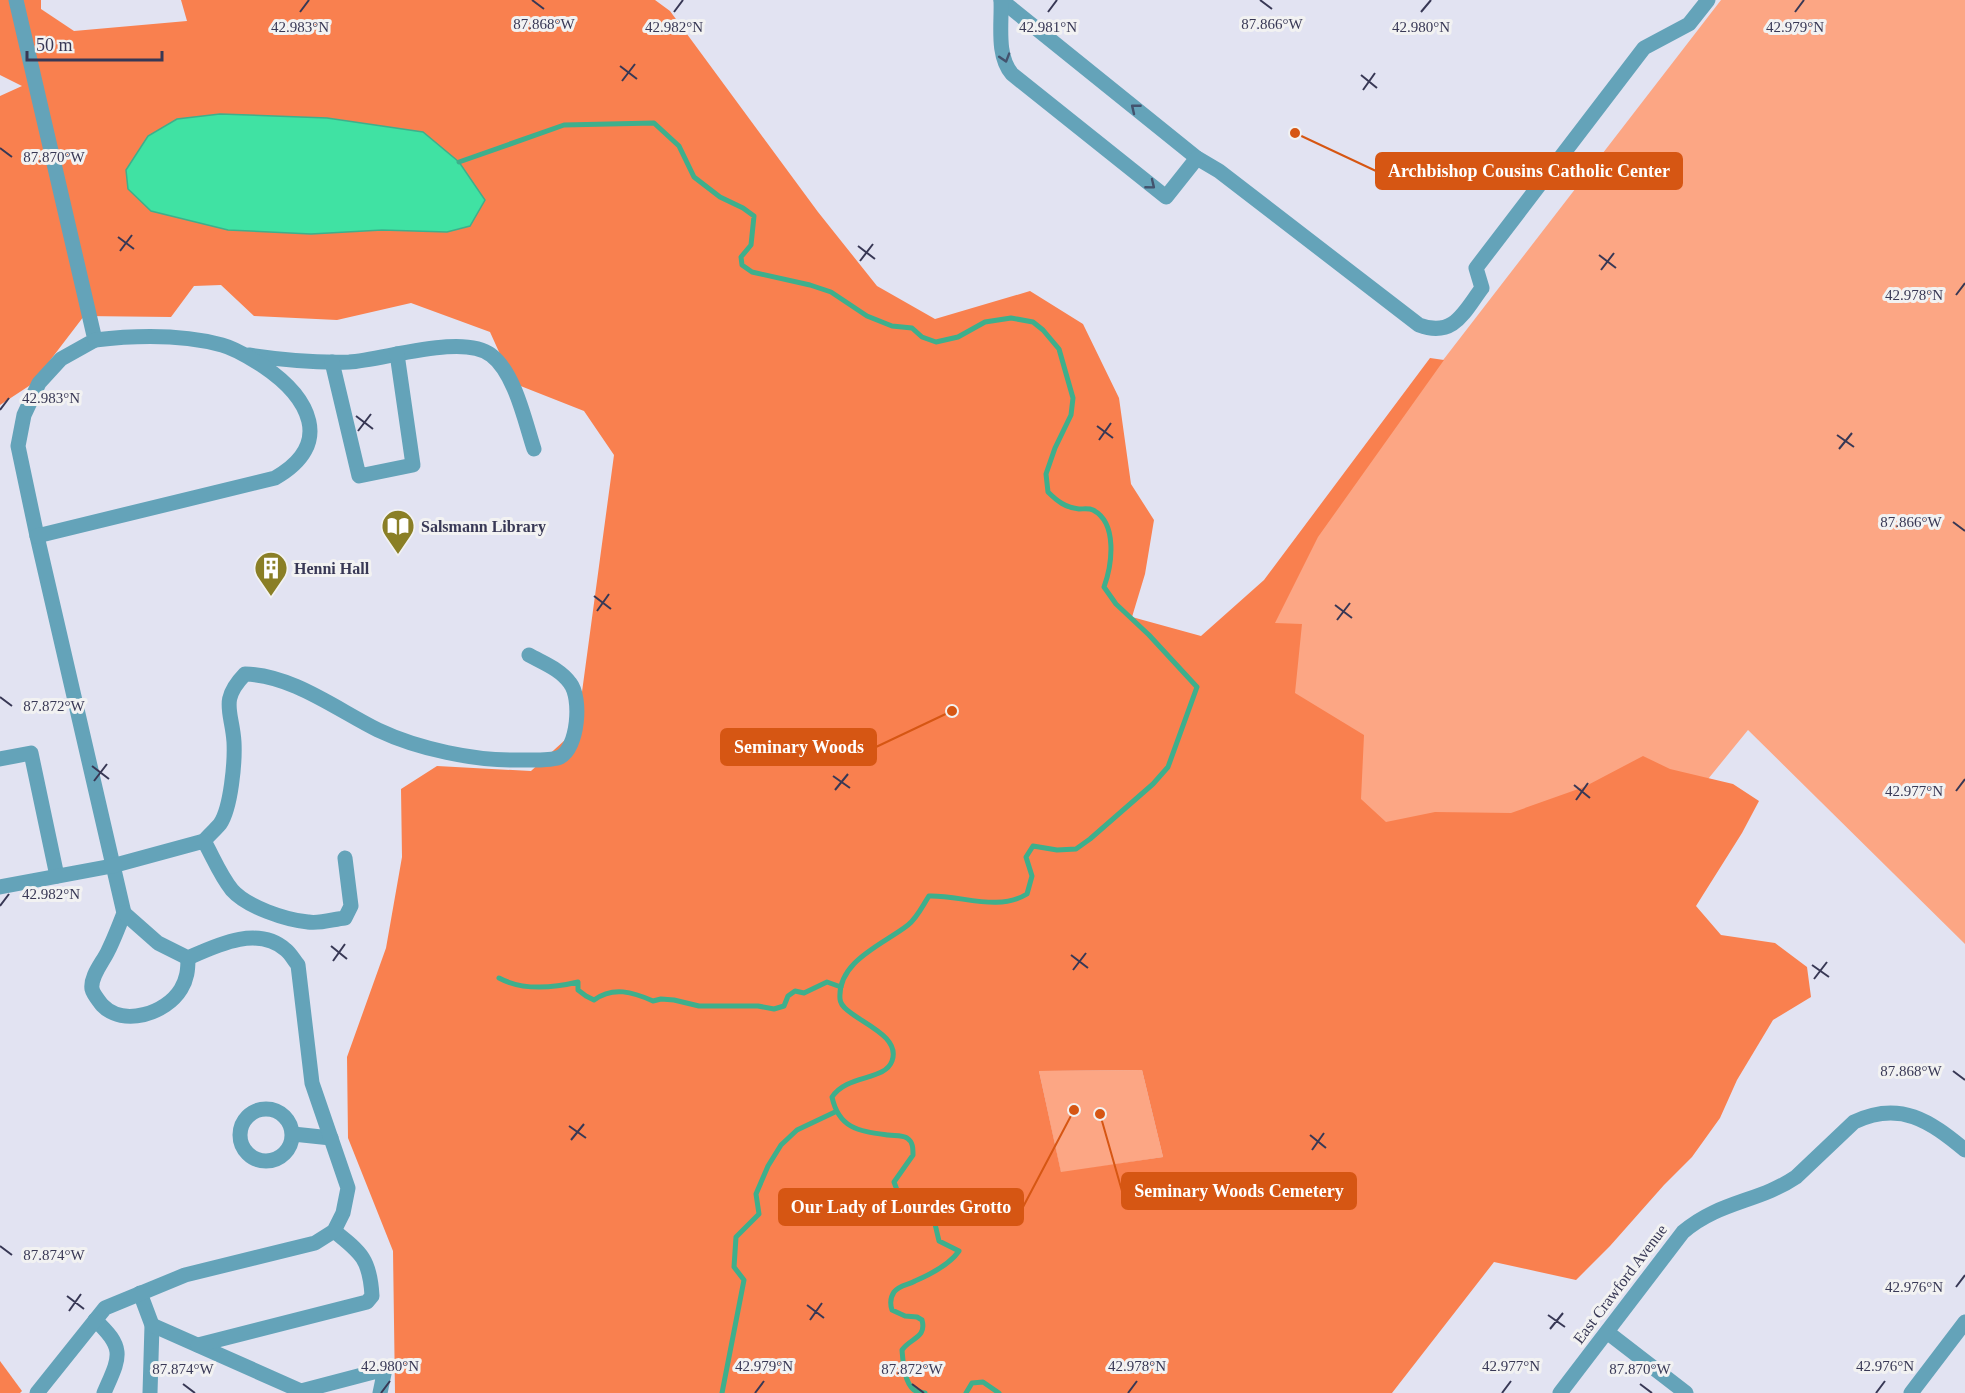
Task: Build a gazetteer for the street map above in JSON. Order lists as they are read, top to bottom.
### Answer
{
  "streets": {
    "street": ["East Crawford Avenue"]
  },
  "places": {
    "other": [
      "Archbishop Cousins Catholic Center",
      "Seminary Woods",
      "Our Lady of Lourdes Grotto",
      "Seminary Woods Cemetery"
    ],
    "library": ["Salsmann Library"],
    "building": ["Henni Hall"]
  },
  "scale_bar": "50 m",
  "coordinates": [
    "87.868°W",
    "87.866°W",
    "42.983°N",
    "42.982°N",
    "42.981°N",
    "42.980°N",
    "42.979°N",
    "87.870°W",
    "42.978°N",
    "87.872°W",
    "42.977°N",
    "87.874°W",
    "42.976°N"
  ]
}
